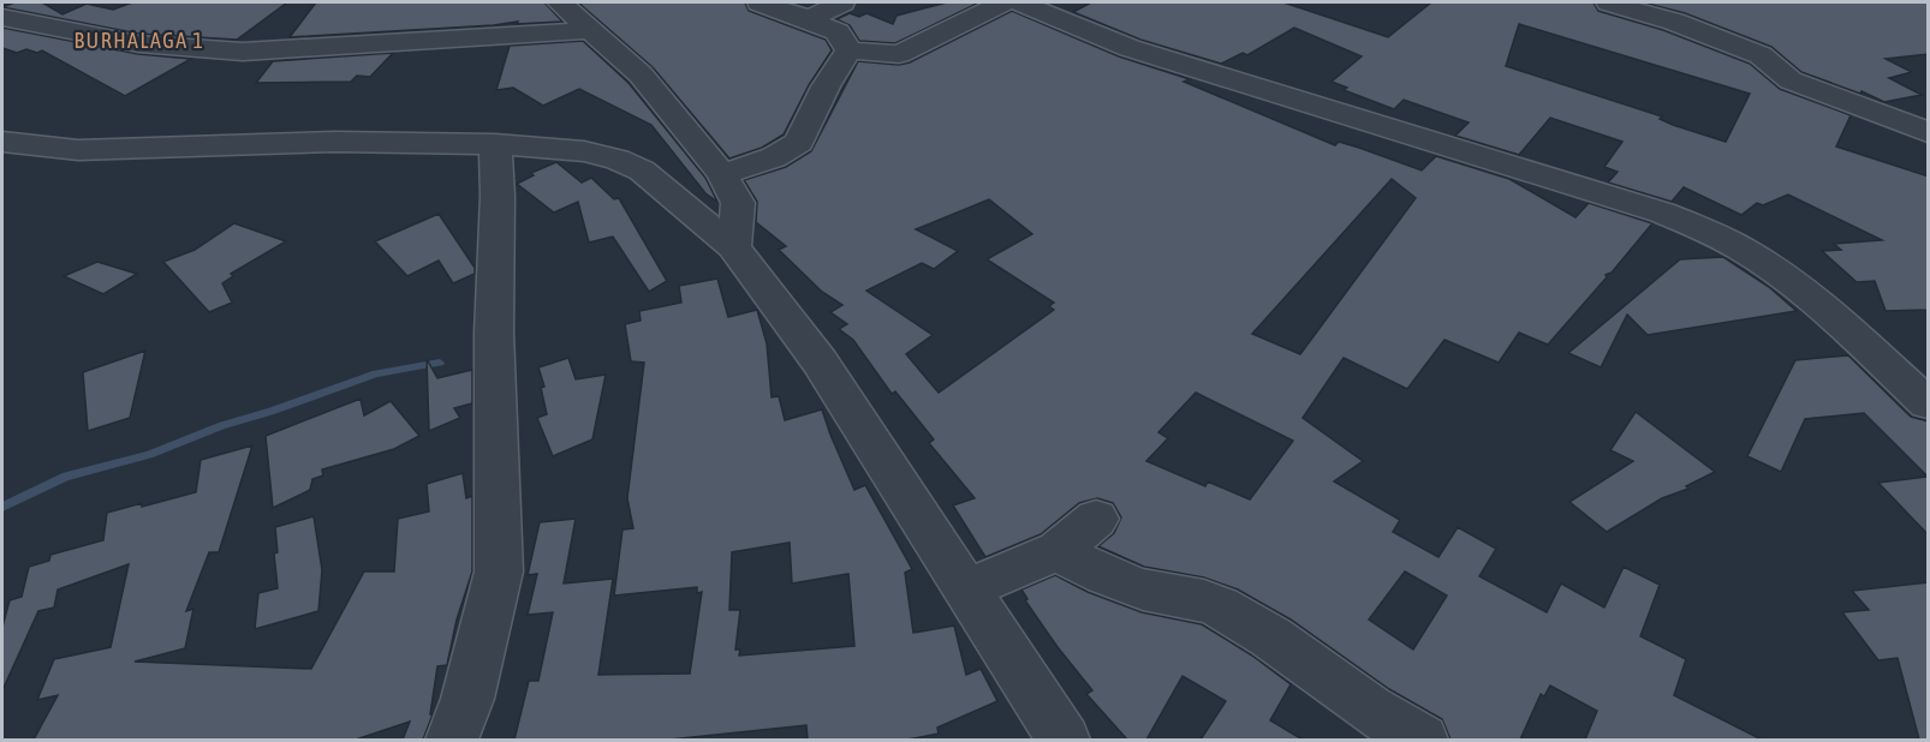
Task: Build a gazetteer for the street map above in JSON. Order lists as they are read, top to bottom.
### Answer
{
  "districts": ["BURHALAGA 1"]
}
